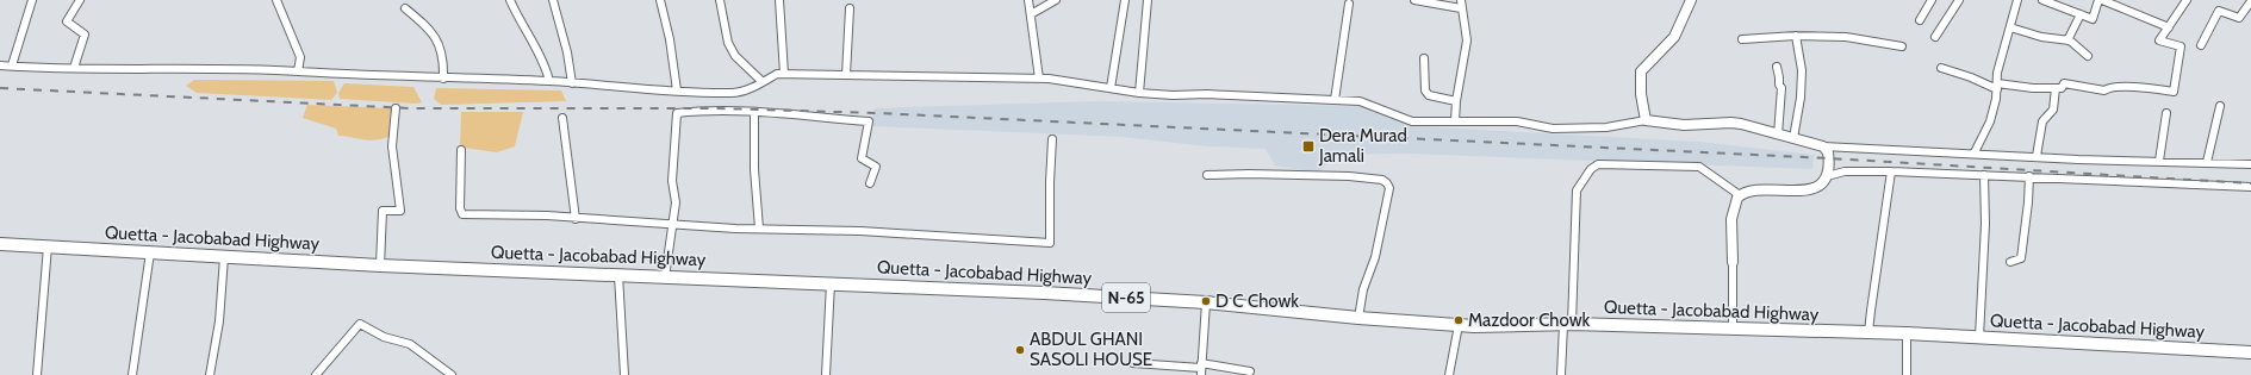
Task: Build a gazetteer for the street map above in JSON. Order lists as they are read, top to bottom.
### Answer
{
  "streets": {
    "highway": ["Quetta - Jacobabad Highway", "N-65"]
  },
  "places": {
    "transit": ["Dera Murad Jamali"],
    "other": ["D C Chowk", "Mazdoor Chowk", "ABDUL GHANI SASOLI HOUSE"]
  }
}
